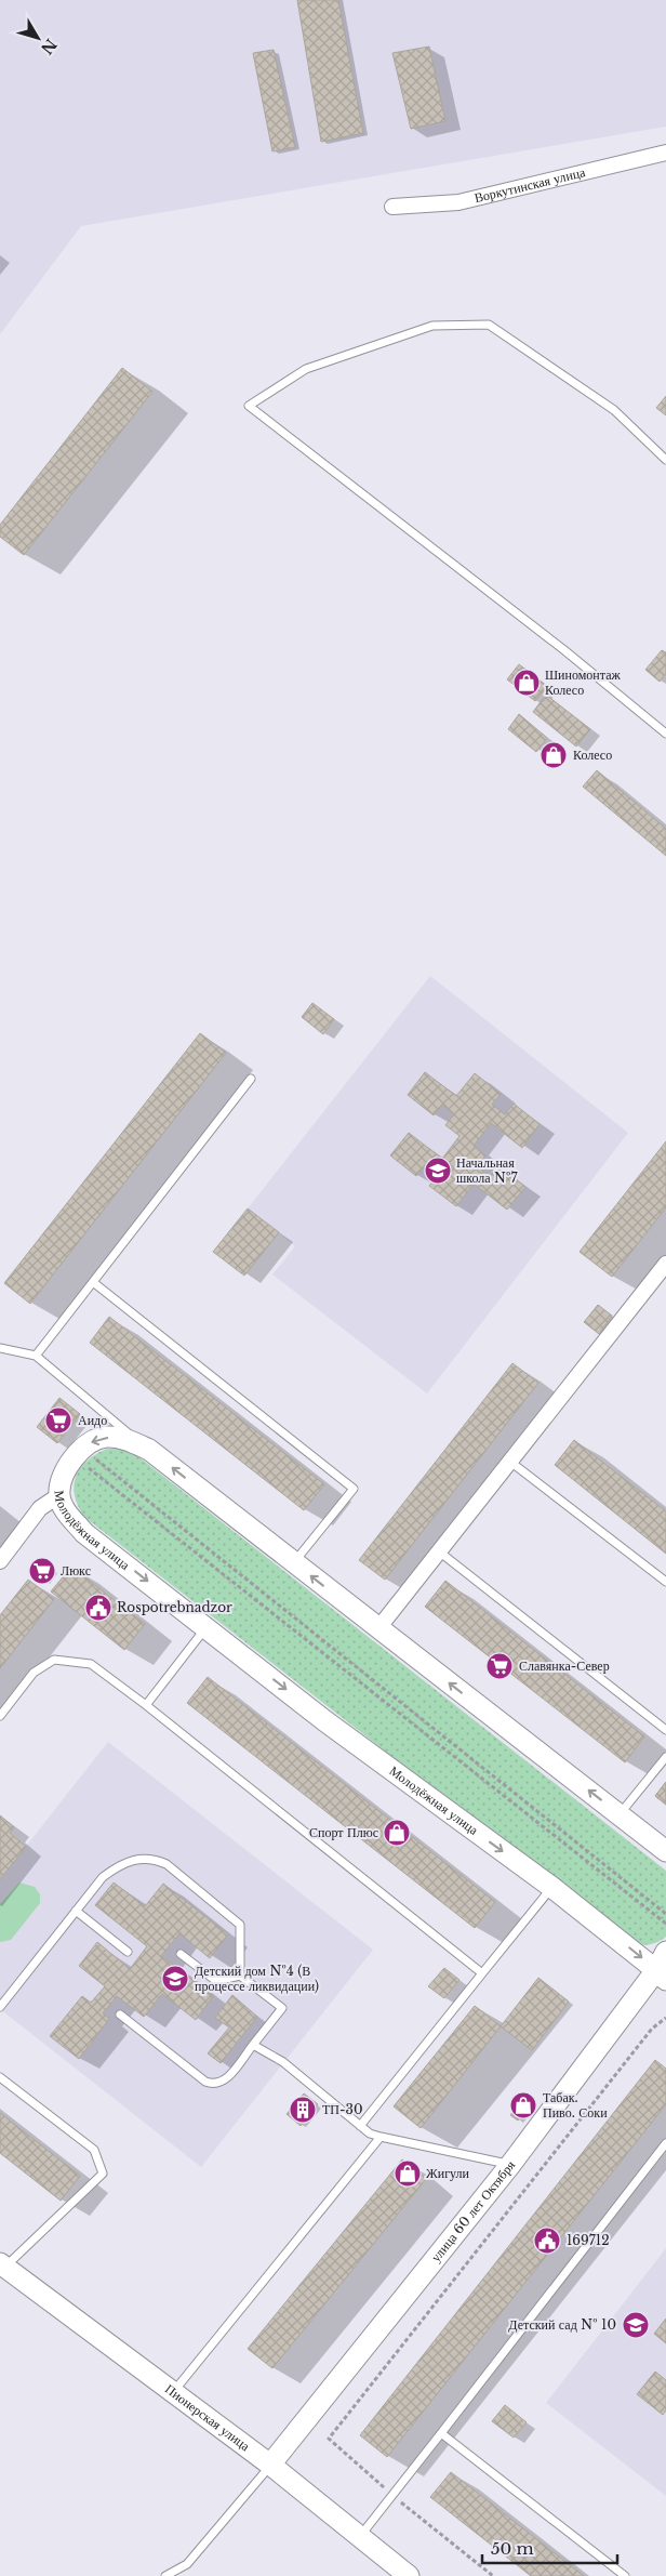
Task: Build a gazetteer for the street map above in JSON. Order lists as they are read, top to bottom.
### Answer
{
  "streets": {
    "main road": ["Молодёжная улица", "улица 60 лет Октября", "Пионерская улица"],
    "street": ["Воркутинская улица"]
  },
  "crossings": [
    ["Молодёжная улица", "улица 60 лет Октября"],
    ["улица 60 лет Октября", "Пионерская улица"]
  ],
  "places": {
    "shop": [
      "Шиномонтаж Колесо",
      "Колесо",
      "Спорт Плюс",
      "Табак. Пиво. Соки",
      "Жигули"
    ],
    "school or university": ["Начальная школа №7", "Детский дом №4 (В процессе ликвидации)", "Детский сад № 10"],
    "supermarket": ["Аидо", "Люкс", "Славянка-Север"],
    "public building": ["Rospotrebnadzor", "169712"],
    "building": ["ТП-30"]
  },
  "scale_bar": "50 m",
  "north": "bottom right"
}
